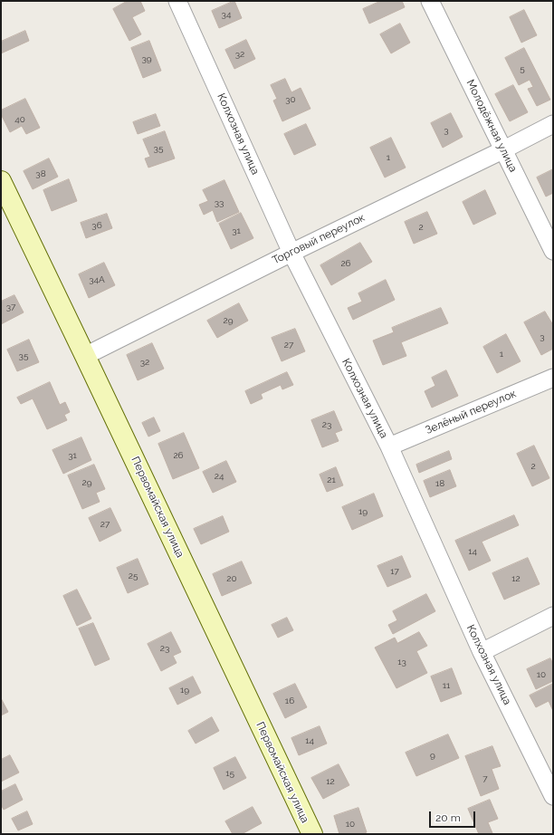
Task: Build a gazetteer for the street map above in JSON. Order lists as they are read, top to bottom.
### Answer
{
  "streets": {
    "street": [
      "Молодёжная улица",
      "Колхозная улица",
      "Торговый переулок",
      "Зелёный переулок",
      "Первомайская улица"
    ]
  },
  "crossings": [
    ["Молодёжная улица", "Торговый переулок"],
    ["Колхозная улица", "Торговый переулок"],
    ["Колхозная улица", "Зелёный переулок"],
    ["Торговый переулок", "Первомайская улица"]
  ],
  "house_numbers": [
    "34",
    "32",
    "39",
    "5",
    "30",
    "40",
    "3",
    "35",
    "1",
    "38",
    "33",
    "36",
    "2",
    "31",
    "26",
    "34А",
    "37",
    "29",
    "3",
    "27",
    "1",
    "35",
    "32",
    "23",
    "31",
    "26",
    "2",
    "24",
    "21",
    "29",
    "18",
    "19",
    "27",
    "14",
    "17",
    "25",
    "20",
    "12",
    "23",
    "13",
    "10",
    "11",
    "19",
    "16",
    "14",
    "9",
    "15",
    "7",
    "12",
    "10"
  ],
  "scale_bar": "20 m"
}
